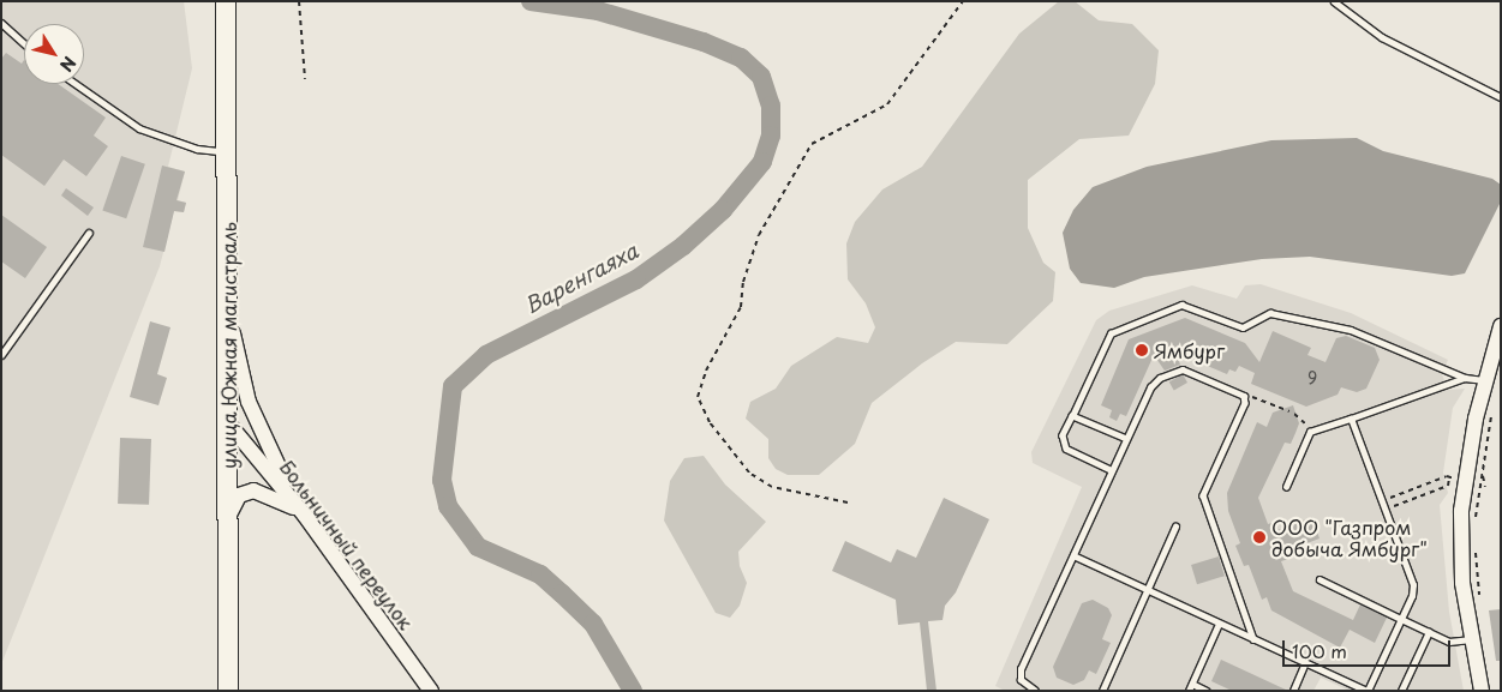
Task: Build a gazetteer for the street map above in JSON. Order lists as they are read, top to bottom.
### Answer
{
  "streets": {
    "highway": ["улица Южная магистраль"],
    "street": ["Больничный переулок"]
  },
  "crossings": [
    ["улица Южная магистраль", "Больничный переулок"]
  ],
  "water": ["Варенгаяха"],
  "places": ["Ямбург", "ООО \"Газпром добыча Ямбург\""],
  "house_numbers": ["9"],
  "scale_bar": "100 m",
  "north": "bottom right"
}
